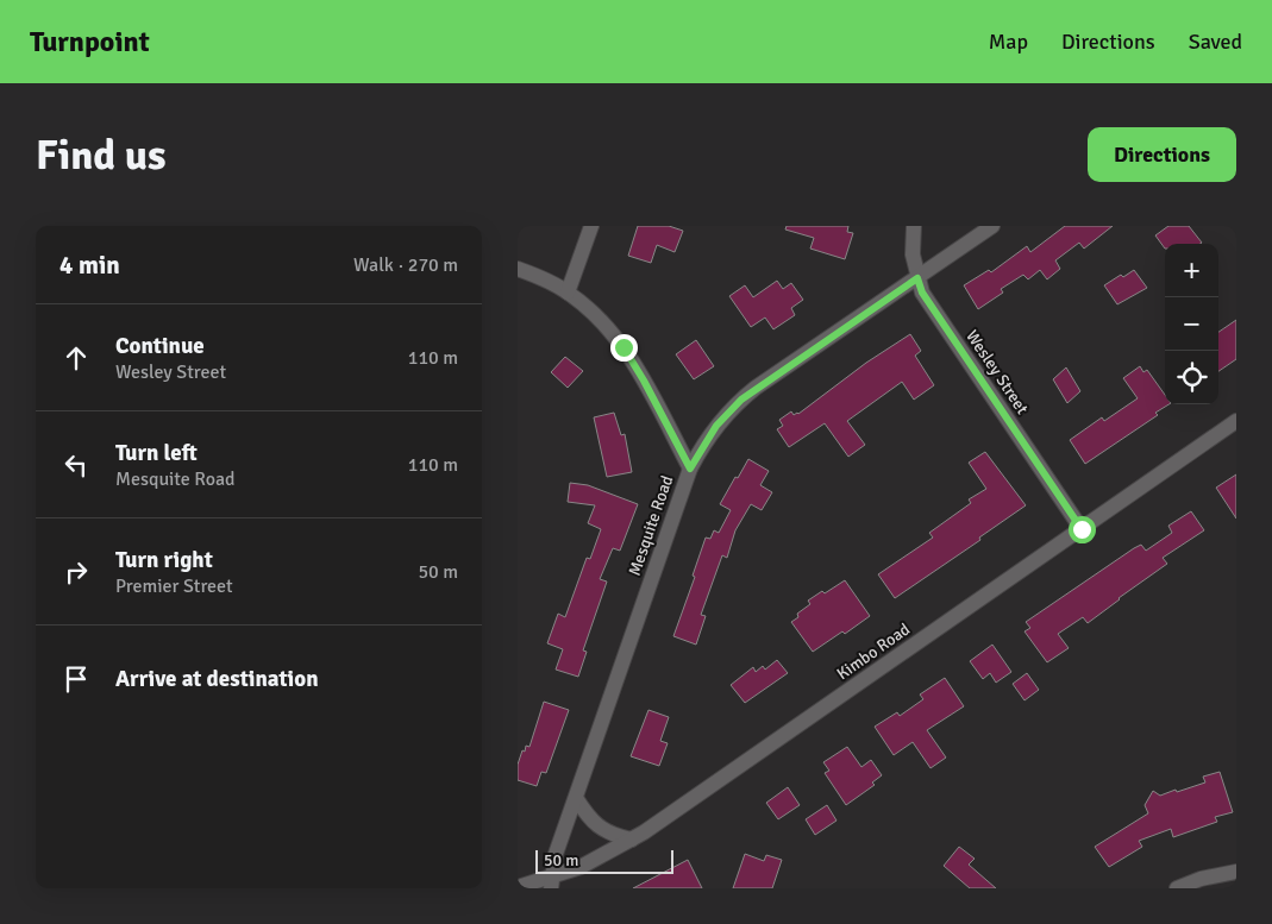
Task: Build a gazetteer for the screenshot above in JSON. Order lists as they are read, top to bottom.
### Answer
{
  "streets": {
    "street": ["Wesley Street", "Mesquite Road", "Kimbo Road"]
  },
  "crossings": [
    ["Wesley Street", "Mesquite Road"],
    ["Wesley Street", "Kimbo Road"],
    ["Mesquite Road", "Kimbo Road"]
  ],
  "scale_bar": "50 m",
  "page": {
    "header": "Turnpoint",
    "nav": ["Map", "Directions", "Saved"],
    "buttons": "Directions",
    "title": "Find us",
    "heading": ["4 min", "Walk · 270 m"],
    "map_buttons": ["+", "−"],
    "list": [
      ["Continue", "Wesley Street", "110 m"],
      ["Turn left", "Mesquite Road", "110 m"],
      ["Turn right", "Premier Street", "50 m"],
      "Arrive at destination"
    ],
    "scale": "50 m"
  }
}
